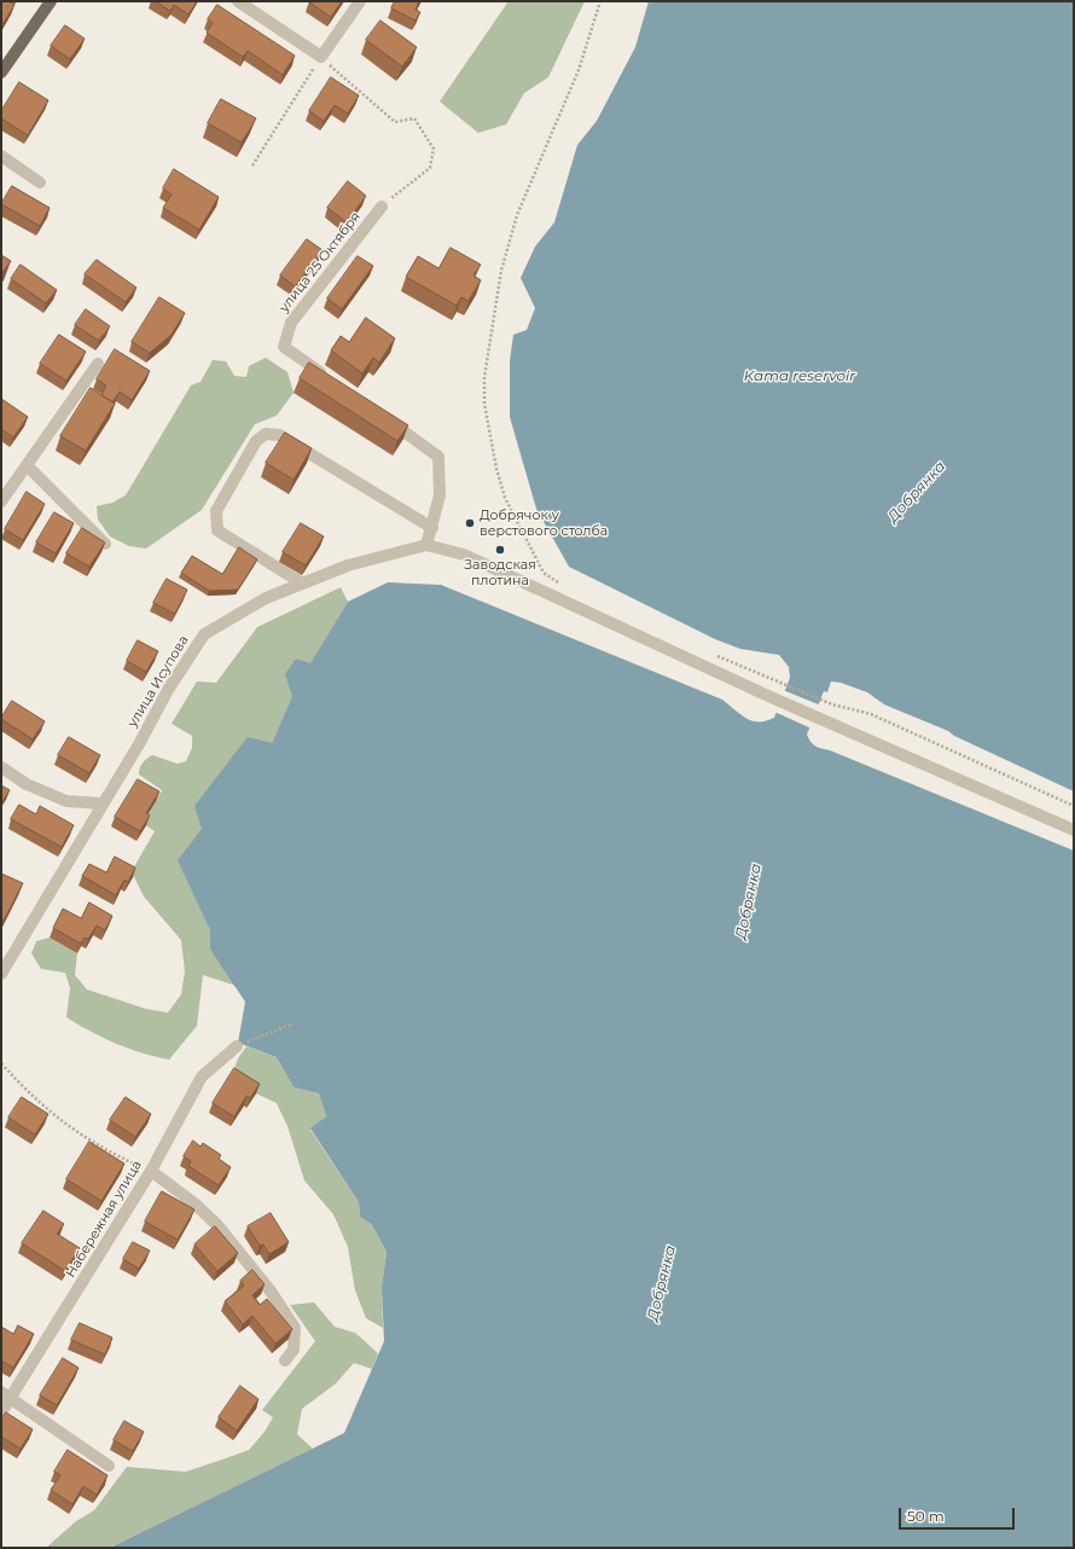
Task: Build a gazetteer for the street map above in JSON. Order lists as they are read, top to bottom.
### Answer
{
  "streets": {
    "street": ["улица 25 Октября", "улица Исупова", "Набережная улица"]
  },
  "water": ["Kama reservoir", "Добрянка"],
  "places": ["Добрячок у верстового столба", "Заводская плотина"],
  "scale_bar": "50 m"
}
